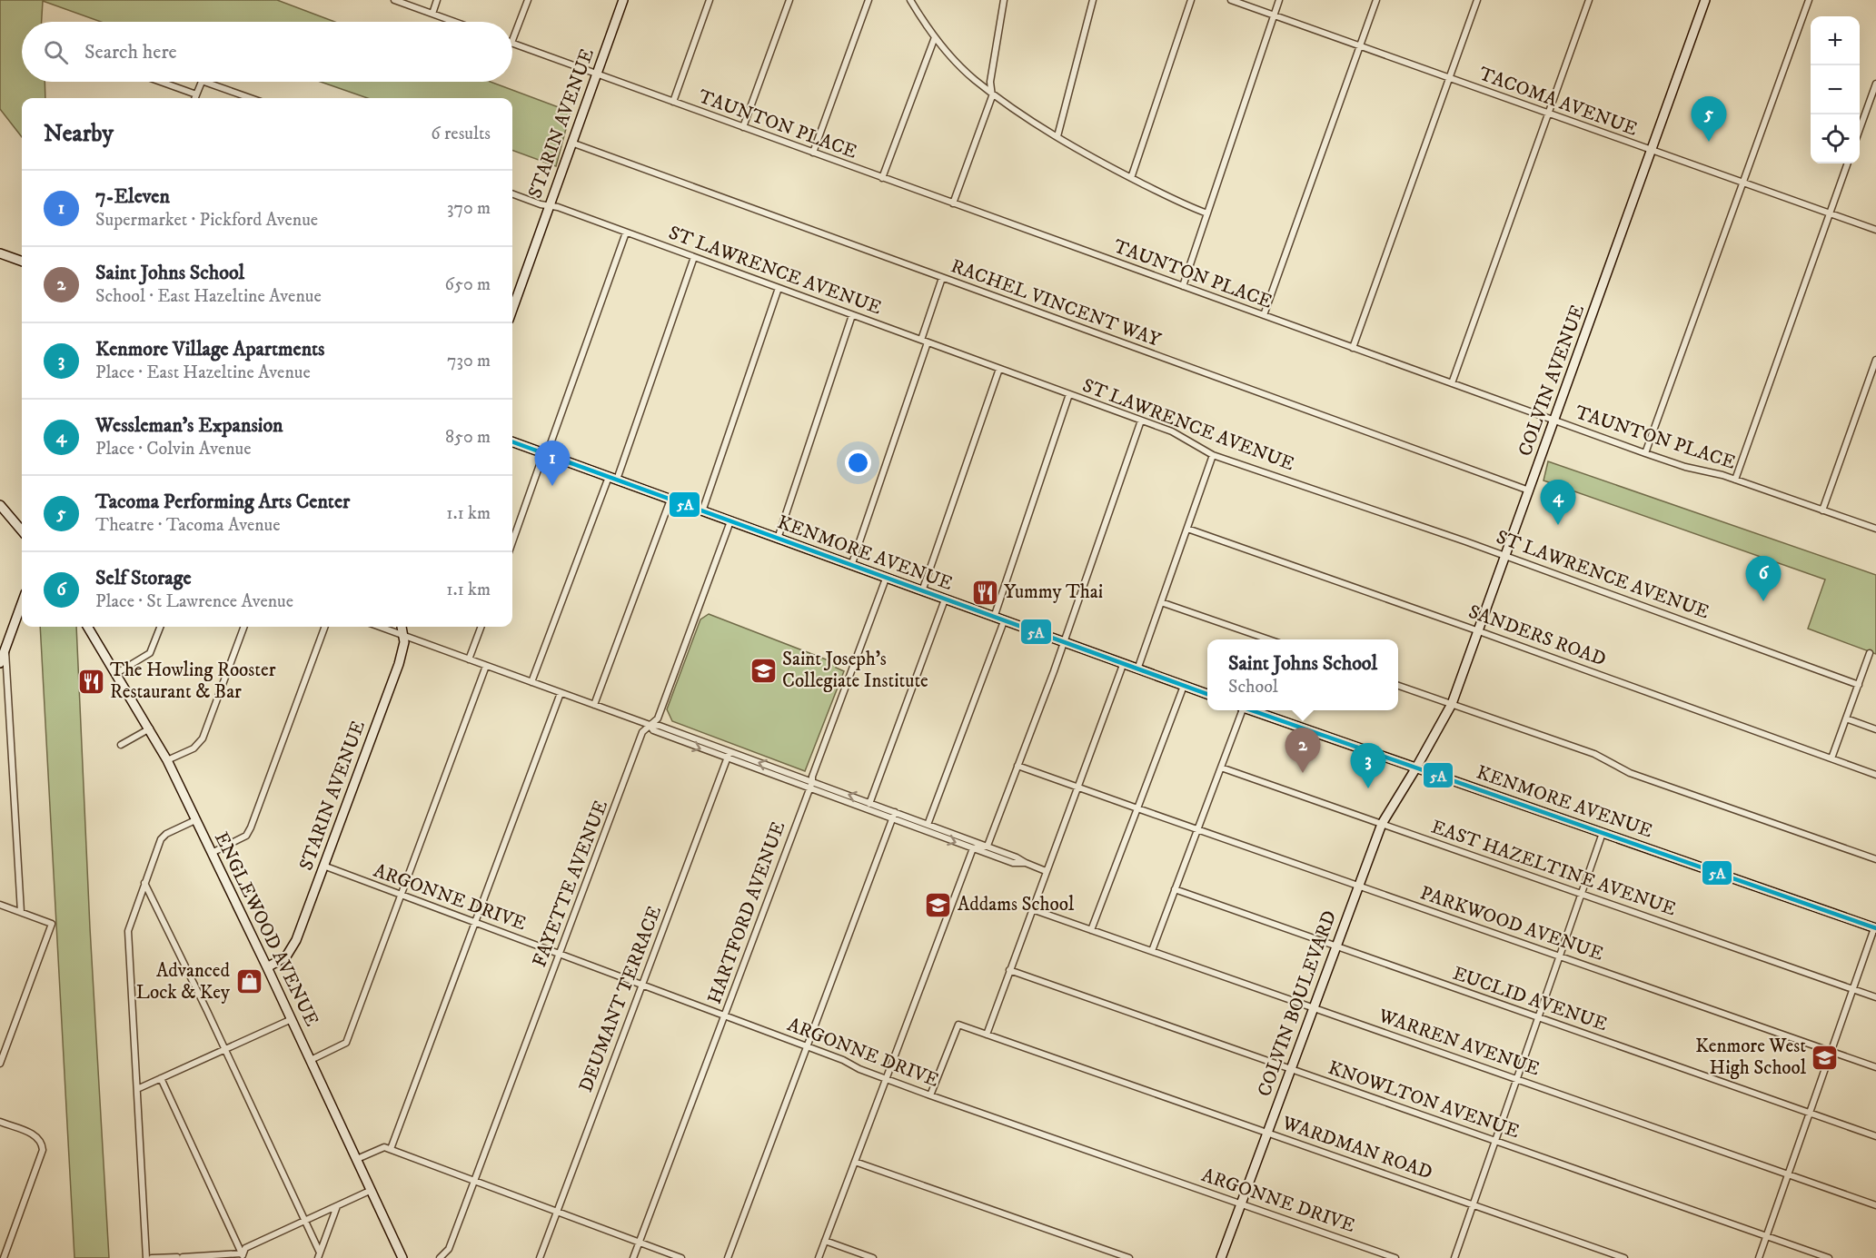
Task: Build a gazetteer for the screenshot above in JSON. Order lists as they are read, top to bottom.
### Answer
{
  "streets": {
    "street": [
      "TACOMA AVENUE",
      "STARIN AVENUE",
      "TAUNTON PLACE",
      "ST LAWRENCE AVENUE",
      "RACHEL VINCENT WAY",
      "COLVIN AVENUE",
      "KENMORE AVENUE",
      "SANDERS ROAD",
      "EAST HAZELTINE AVENUE",
      "FAYETTE AVENUE",
      "ARGONNE DRIVE",
      "HARTFORD AVENUE",
      "PARKWOOD AVENUE",
      "ENGLEWOOD AVENUE",
      "DEUMANT TERRACE",
      "EUCLID AVENUE",
      "COLVIN BOULEVARD",
      "WARREN AVENUE",
      "KNOWLTON AVENUE",
      "WARDMAN ROAD"
    ]
  },
  "crossings": [
    ["TACOMA AVENUE", "COLVIN AVENUE"],
    ["STARIN AVENUE", "TAUNTON PLACE"],
    ["STARIN AVENUE", "ST LAWRENCE AVENUE"],
    ["STARIN AVENUE", "RACHEL VINCENT WAY"],
    ["STARIN AVENUE", "ARGONNE DRIVE"],
    ["STARIN AVENUE", "ENGLEWOOD AVENUE"],
    ["TAUNTON PLACE", "COLVIN AVENUE"],
    ["ST LAWRENCE AVENUE", "COLVIN AVENUE"],
    ["RACHEL VINCENT WAY", "COLVIN AVENUE"],
    ["COLVIN AVENUE", "KENMORE AVENUE"],
    ["COLVIN AVENUE", "SANDERS ROAD"],
    ["COLVIN AVENUE", "COLVIN BOULEVARD"],
    ["KENMORE AVENUE", "FAYETTE AVENUE"],
    ["KENMORE AVENUE", "HARTFORD AVENUE"],
    ["KENMORE AVENUE", "COLVIN BOULEVARD"],
    ["EAST HAZELTINE AVENUE", "COLVIN BOULEVARD"],
    ["FAYETTE AVENUE", "ARGONNE DRIVE"],
    ["ARGONNE DRIVE", "HARTFORD AVENUE"],
    ["ARGONNE DRIVE", "DEUMANT TERRACE"],
    ["ARGONNE DRIVE", "COLVIN BOULEVARD"],
    ["ARGONNE DRIVE", "WARDMAN ROAD"],
    ["PARKWOOD AVENUE", "COLVIN BOULEVARD"],
    ["EUCLID AVENUE", "COLVIN BOULEVARD"],
    ["COLVIN BOULEVARD", "WARREN AVENUE"],
    ["COLVIN BOULEVARD", "KNOWLTON AVENUE"],
    ["COLVIN BOULEVARD", "WARDMAN ROAD"]
  ],
  "places": {
    "restaurant": ["Yummy Thai", "The Howling Rooster Restaurant & Bar"],
    "school or university": ["Saint Joseph's Collegiate Institute", "Addams School", "Kenmore West High School"],
    "shop": ["Advanced Lock & Key"]
  },
  "lines": ["transit line 5A"],
  "page": {
    "map_buttons": ["+", "−"],
    "search": "Search here",
    "pins": [
      "5",
      "1",
      "4",
      "6",
      "2",
      "3"
    ],
    "heading": ["Nearby", "6 results"],
    "list": [
      {
        "mark": "1",
        "name": "7-Eleven",
        "note": "Supermarket · Pickford Avenue",
        "value": "370 m"
      },
      {
        "mark": "2",
        "name": "Saint Johns School",
        "note": "School · East Hazeltine Avenue",
        "value": "650 m"
      },
      {
        "mark": "3",
        "name": "Kenmore Village Apartments",
        "note": "Place · East Hazeltine Avenue",
        "value": "730 m"
      },
      {
        "mark": "4",
        "name": "Wessleman's Expansion",
        "note": "Place · Colvin Avenue",
        "value": "850 m"
      },
      {
        "mark": "5",
        "name": "Tacoma Performing Arts Center",
        "note": "Theatre · Tacoma Avenue",
        "value": "1.1 km"
      },
      {
        "mark": "6",
        "name": "Self Storage",
        "note": "Place · St Lawrence Avenue",
        "value": "1.1 km"
      }
    ],
    "popup": ["Saint Johns School", "School"]
  }
}
